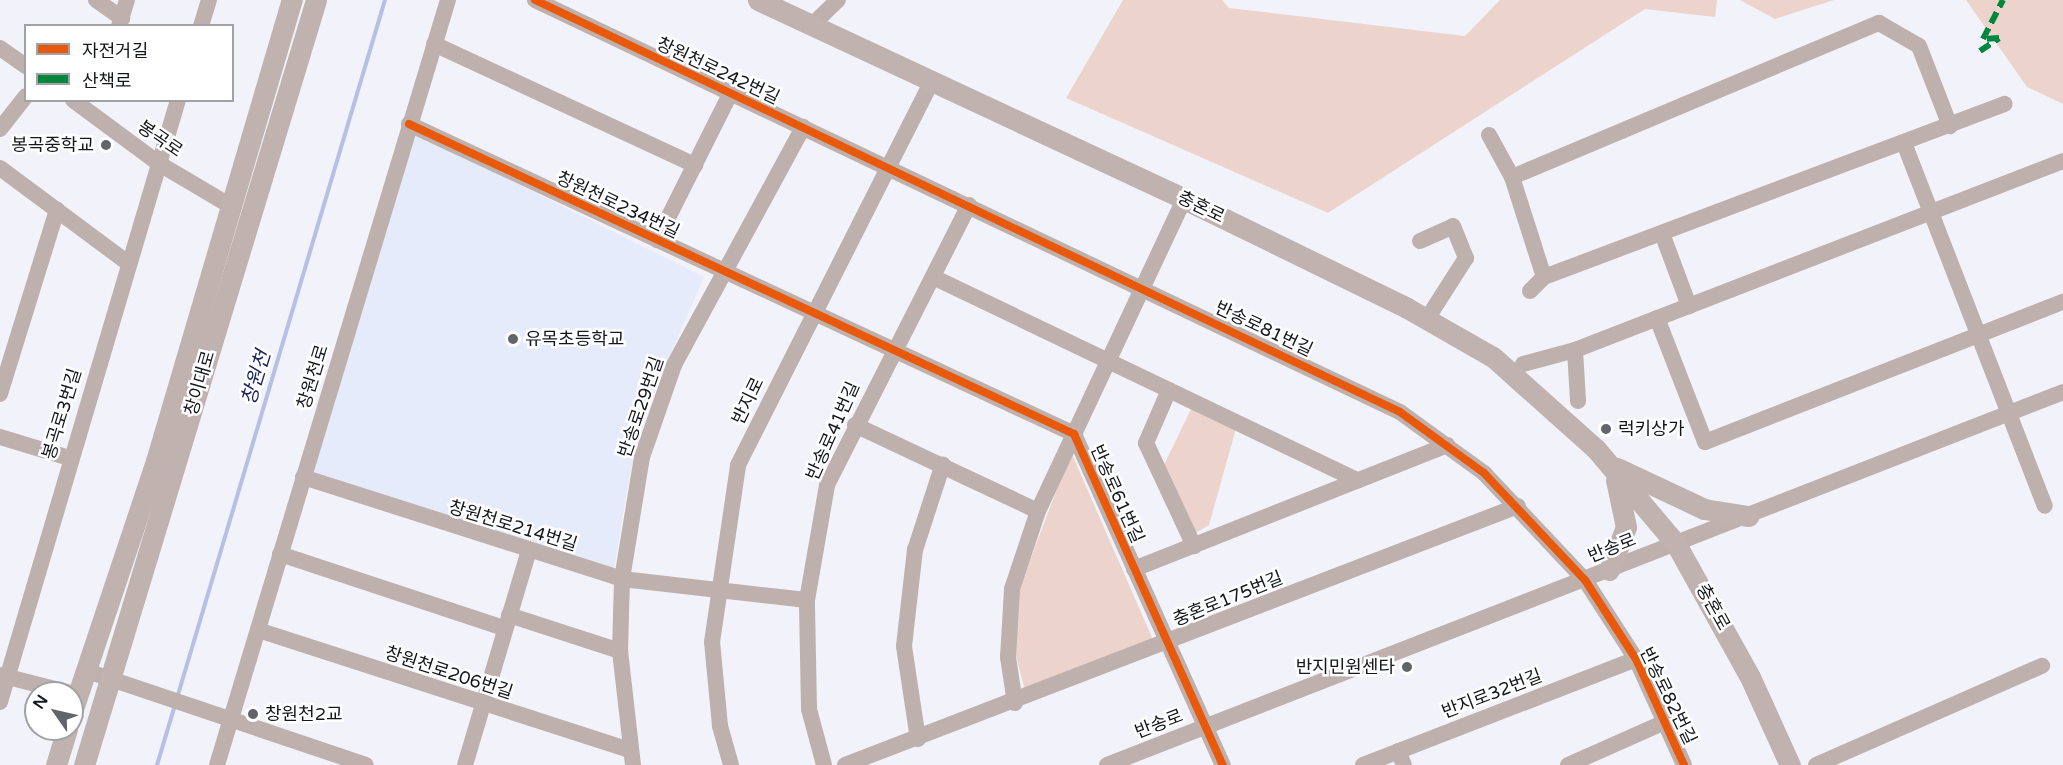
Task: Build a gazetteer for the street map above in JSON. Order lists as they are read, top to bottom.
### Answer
{
  "streets": {
    "main road": ["충혼로", "창이대로"],
    "street": [
      "창원천로242번길",
      "봉곡로",
      "창원천로234번길",
      "반송로81번길",
      "창원천로",
      "반지로",
      "반송로29번길",
      "봉곡로3번길",
      "반송로41번길",
      "반송로61번길",
      "창원천로214번길",
      "반송로",
      "충혼로175번길",
      "창원천로206번길",
      "반지로32번길",
      "반송로82번길"
    ]
  },
  "crossings": [
    ["창원천로242번길", "창원천로234번길"],
    ["창원천로242번길", "반송로81번길"],
    ["창원천로242번길", "반지로"],
    ["창원천로242번길", "반송로29번길"],
    ["봉곡로", "창이대로"],
    ["봉곡로", "봉곡로3번길"],
    ["창원천로234번길", "창원천로"],
    ["창원천로234번길", "반지로"],
    ["창원천로234번길", "반송로29번길"],
    ["창원천로234번길", "반송로61번길"],
    ["충혼로", "반지로"],
    ["충혼로", "반송로"],
    ["반송로81번길", "반지로"],
    ["반송로81번길", "반송로41번길"],
    ["반송로81번길", "반송로"],
    ["반송로81번길", "충혼로175번길"],
    ["반송로81번길", "반송로82번길"],
    ["창원천로", "창원천로214번길"],
    ["창원천로", "창원천로206번길"],
    ["반지로", "반송로61번길"],
    ["반지로", "창원천로214번길"],
    ["반송로29번길", "창원천로214번길"],
    ["반송로29번길", "창원천로206번길"],
    ["반송로41번길", "반송로61번길"],
    ["반송로41번길", "창원천로214번길"],
    ["반송로61번길", "반송로"],
    ["반송로61번길", "충혼로175번길"],
    ["반송로", "반송로82번길"],
    ["반지로32번길", "반송로82번길"]
  ],
  "water": ["창원천"],
  "places": [
    "봉곡중학교",
    "유목초등학교",
    "럭키상가",
    "반지민원센타",
    "창원천2교"
  ],
  "legend": ["자전거길", "산책로"],
  "north": "top left"
}
